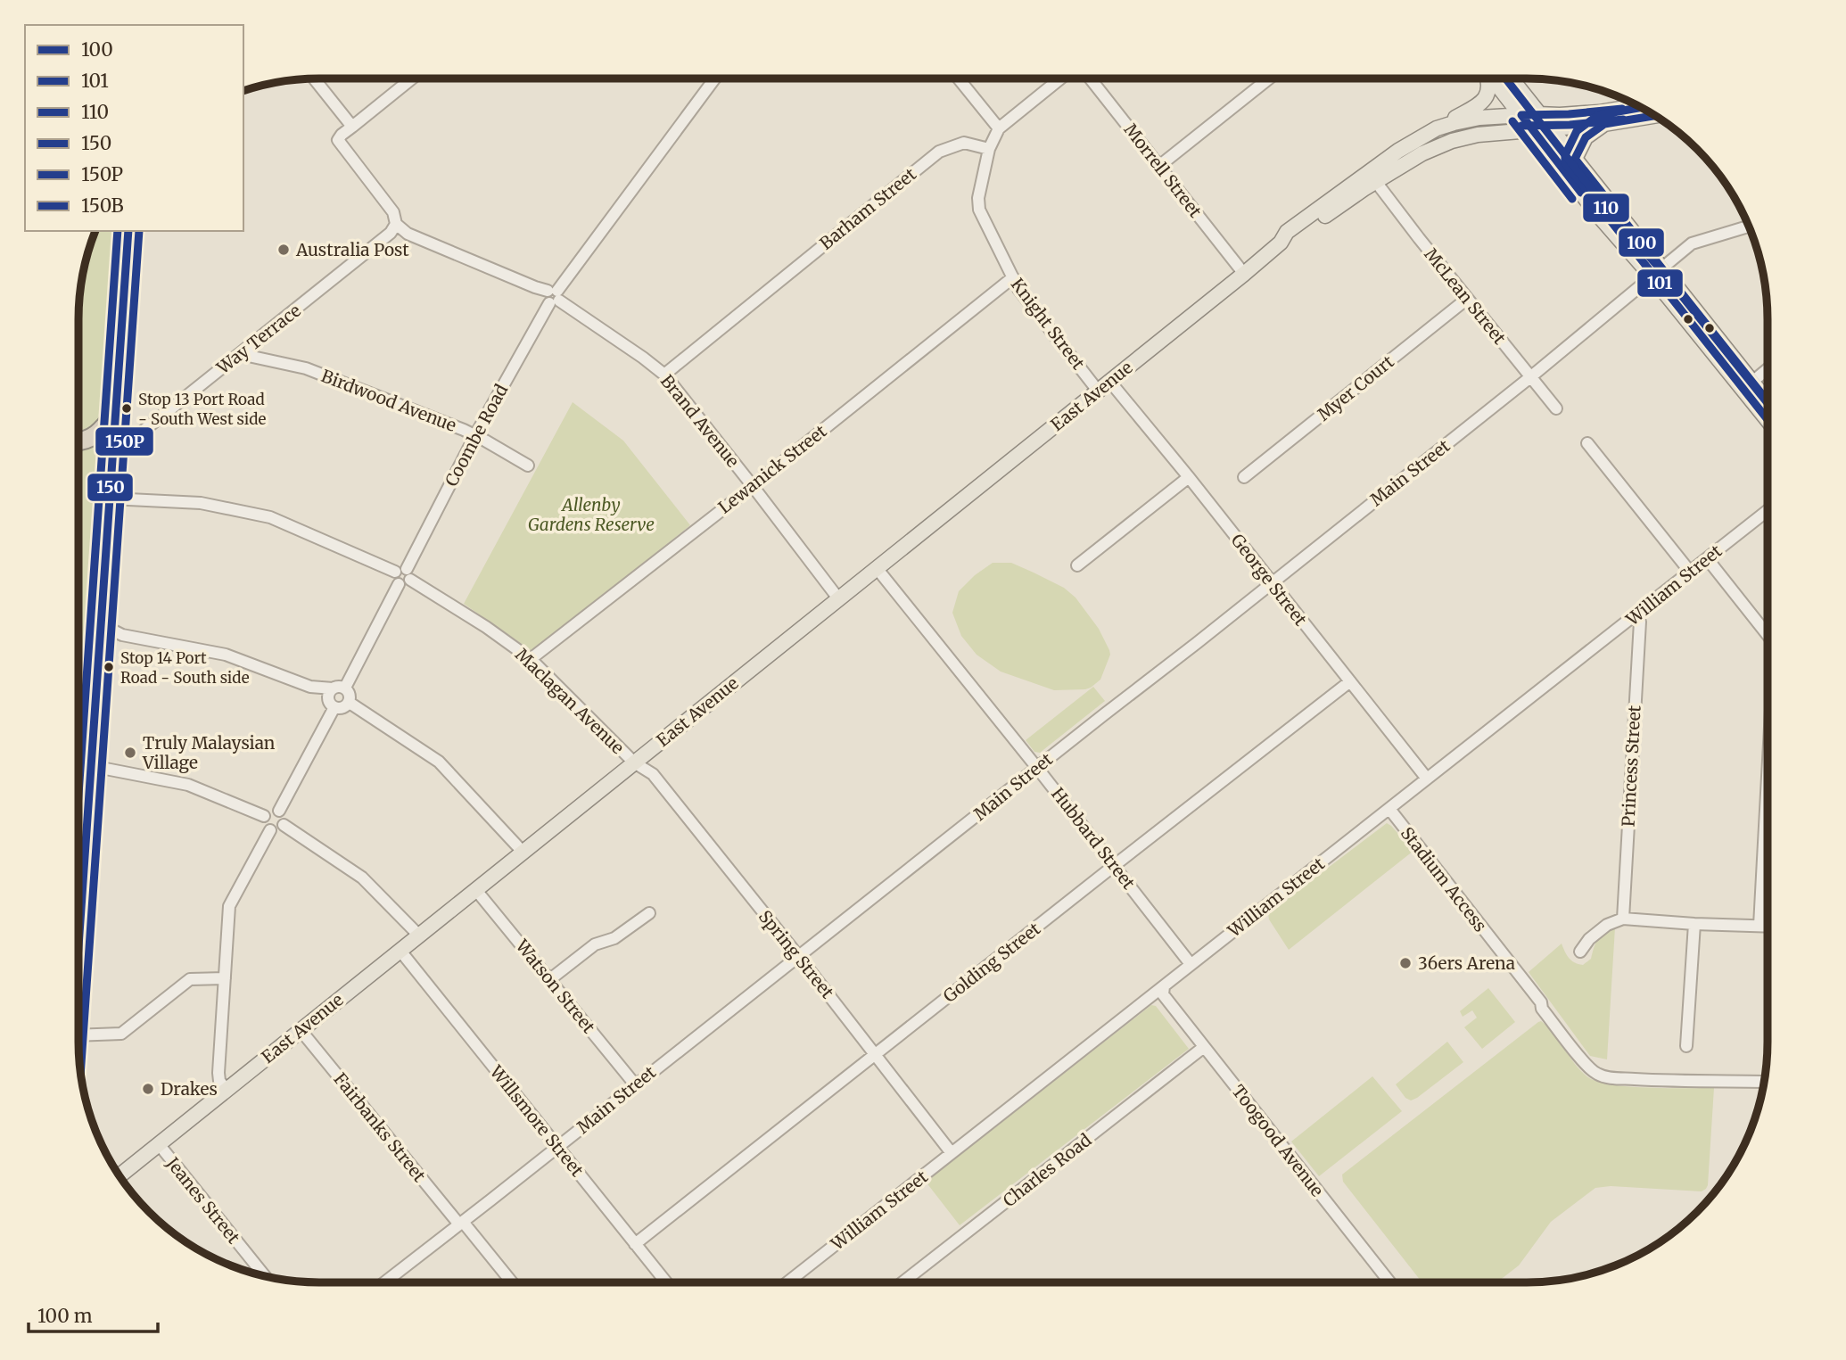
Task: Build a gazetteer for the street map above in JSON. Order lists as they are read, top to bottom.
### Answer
{
  "streets": {
    "main road": ["East Avenue"],
    "street": [
      "Morrell Street",
      "Barham Street",
      "McLean Street",
      "Knight Street",
      "Way Terrace",
      "Myer Court",
      "Birdwood Avenue",
      "Brand Avenue",
      "Coombe Road",
      "Lewanick Street",
      "Main Street",
      "George Street",
      "William Street",
      "Maclagan Avenue",
      "Princess Street",
      "Hubbard Street",
      "Stadium Access",
      "Spring Street",
      "Golding Street",
      "Watson Street",
      "Willsmore Street",
      "Fairbanks Street",
      "Toogood Avenue",
      "Charles Road",
      "Jeanes Street"
    ]
  },
  "crossings": [
    ["Morrell Street", "East Avenue"],
    ["Barham Street", "Knight Street"],
    ["Barham Street", "Brand Avenue"],
    ["McLean Street", "Myer Court"],
    ["McLean Street", "East Avenue"],
    ["McLean Street", "Main Street"],
    ["Knight Street", "East Avenue"],
    ["Knight Street", "Lewanick Street"],
    ["Knight Street", "George Street"],
    ["Way Terrace", "Birdwood Avenue"],
    ["Way Terrace", "Brand Avenue"],
    ["East Avenue", "Brand Avenue"],
    ["East Avenue", "George Street"],
    ["East Avenue", "Maclagan Avenue"],
    ["East Avenue", "Hubbard Street"],
    ["East Avenue", "Spring Street"],
    ["East Avenue", "Watson Street"],
    ["East Avenue", "Willsmore Street"],
    ["East Avenue", "Fairbanks Street"],
    ["East Avenue", "Jeanes Street"],
    ["Birdwood Avenue", "Coombe Road"],
    ["Brand Avenue", "Coombe Road"],
    ["Brand Avenue", "Lewanick Street"],
    ["Coombe Road", "Maclagan Avenue"],
    ["Lewanick Street", "Maclagan Avenue"],
    ["Main Street", "George Street"],
    ["Main Street", "Hubbard Street"],
    ["Main Street", "Spring Street"],
    ["Main Street", "Watson Street"],
    ["Main Street", "Willsmore Street"],
    ["Main Street", "Fairbanks Street"],
    ["George Street", "William Street"],
    ["George Street", "Golding Street"],
    ["William Street", "Princess Street"],
    ["William Street", "Hubbard Street"],
    ["William Street", "Stadium Access"],
    ["William Street", "Spring Street"],
    ["William Street", "Toogood Avenue"],
    ["Maclagan Avenue", "Spring Street"],
    ["Hubbard Street", "Golding Street"],
    ["Spring Street", "Golding Street"],
    ["Golding Street", "Willsmore Street"],
    ["Toogood Avenue", "Charles Road"]
  ],
  "parks": ["Allenby Gardens Reserve"],
  "places": [
    "Australia Post",
    "Stop 13 Port Road - South West side",
    "Stop 14 Port Road - South side",
    "Truly Malaysian Village",
    "36ers Arena",
    "Drakes"
  ],
  "lines": [
    "transit line 110",
    "transit line 101",
    "transit line 100",
    "transit line 150",
    "transit line 150P",
    "transit line 150B"
  ],
  "legend": [
    "100",
    "101",
    "110",
    "150",
    "150P",
    "150B"
  ],
  "scale_bar": "100 m"
}
